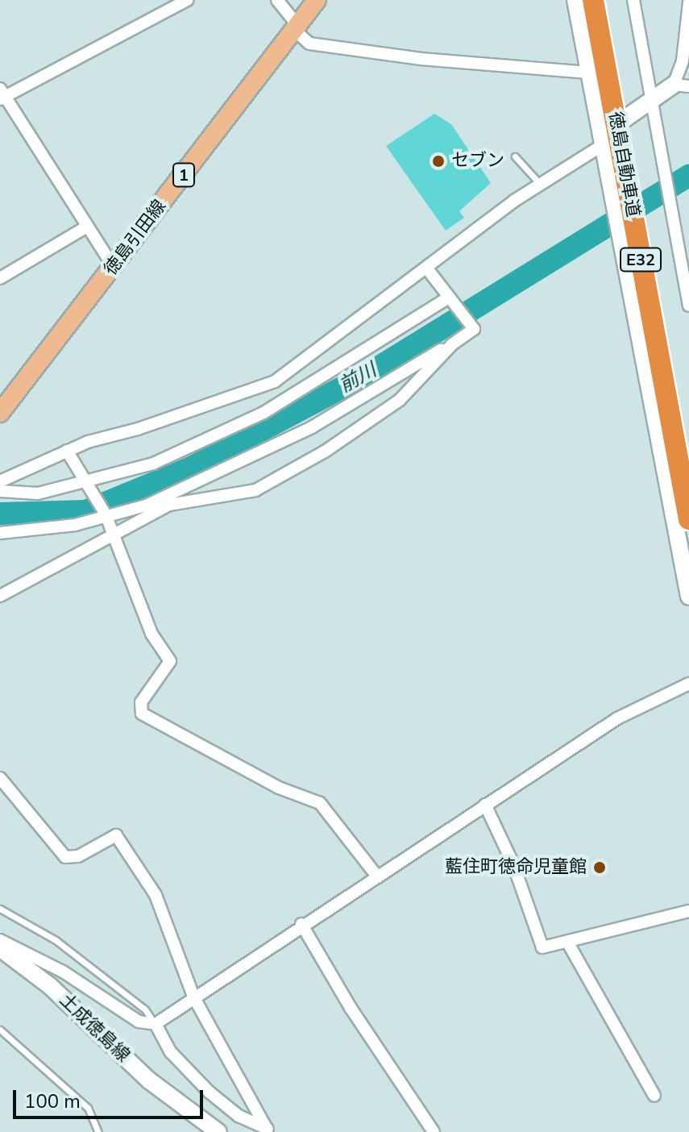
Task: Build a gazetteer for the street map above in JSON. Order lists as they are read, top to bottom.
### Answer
{
  "streets": {
    "highway": ["徳島自動車道", "E32"],
    "main road": ["1", "徳島引田線"],
    "street": ["土成徳島線"]
  },
  "water": ["前川"],
  "places": ["セブン", "藍住町徳命児童館"],
  "scale_bar": "100 m"
}
